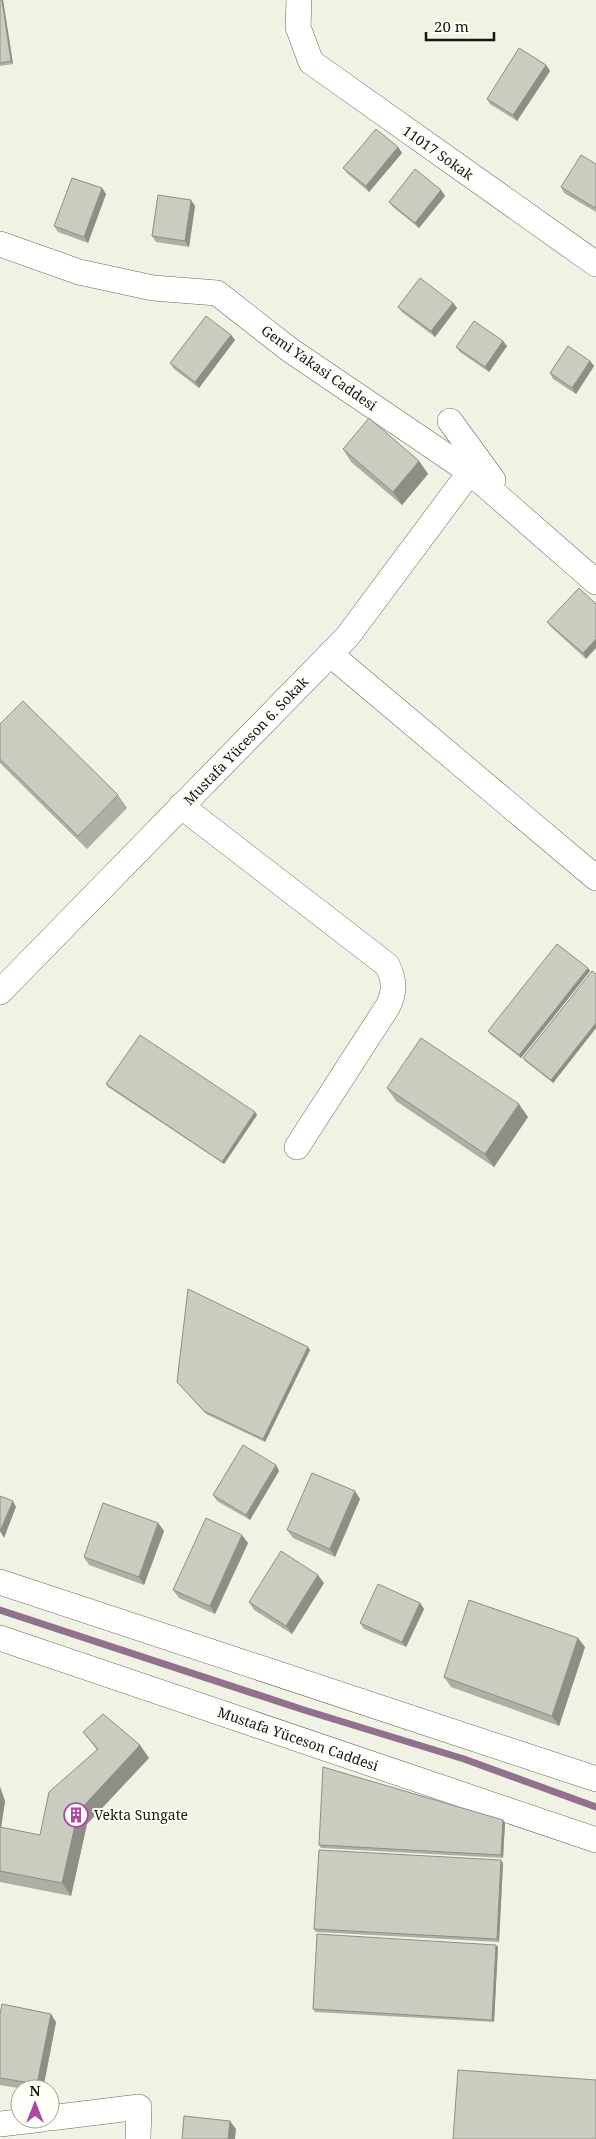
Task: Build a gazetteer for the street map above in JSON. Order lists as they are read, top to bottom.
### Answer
{
  "streets": {
    "street": [
      "11017 Sokak",
      "Gemi Yakasi Caddesi",
      "Mustafa Yüceson 6. Sokak",
      "Mustafa Yüceson Caddesi"
    ]
  },
  "crossings": [
    ["Gemi Yakasi Caddesi", "Mustafa Yüceson 6. Sokak"]
  ],
  "places": {
    "building": ["Vekta Sungate"]
  },
  "scale_bar": "20 m",
  "north": "top"
}
